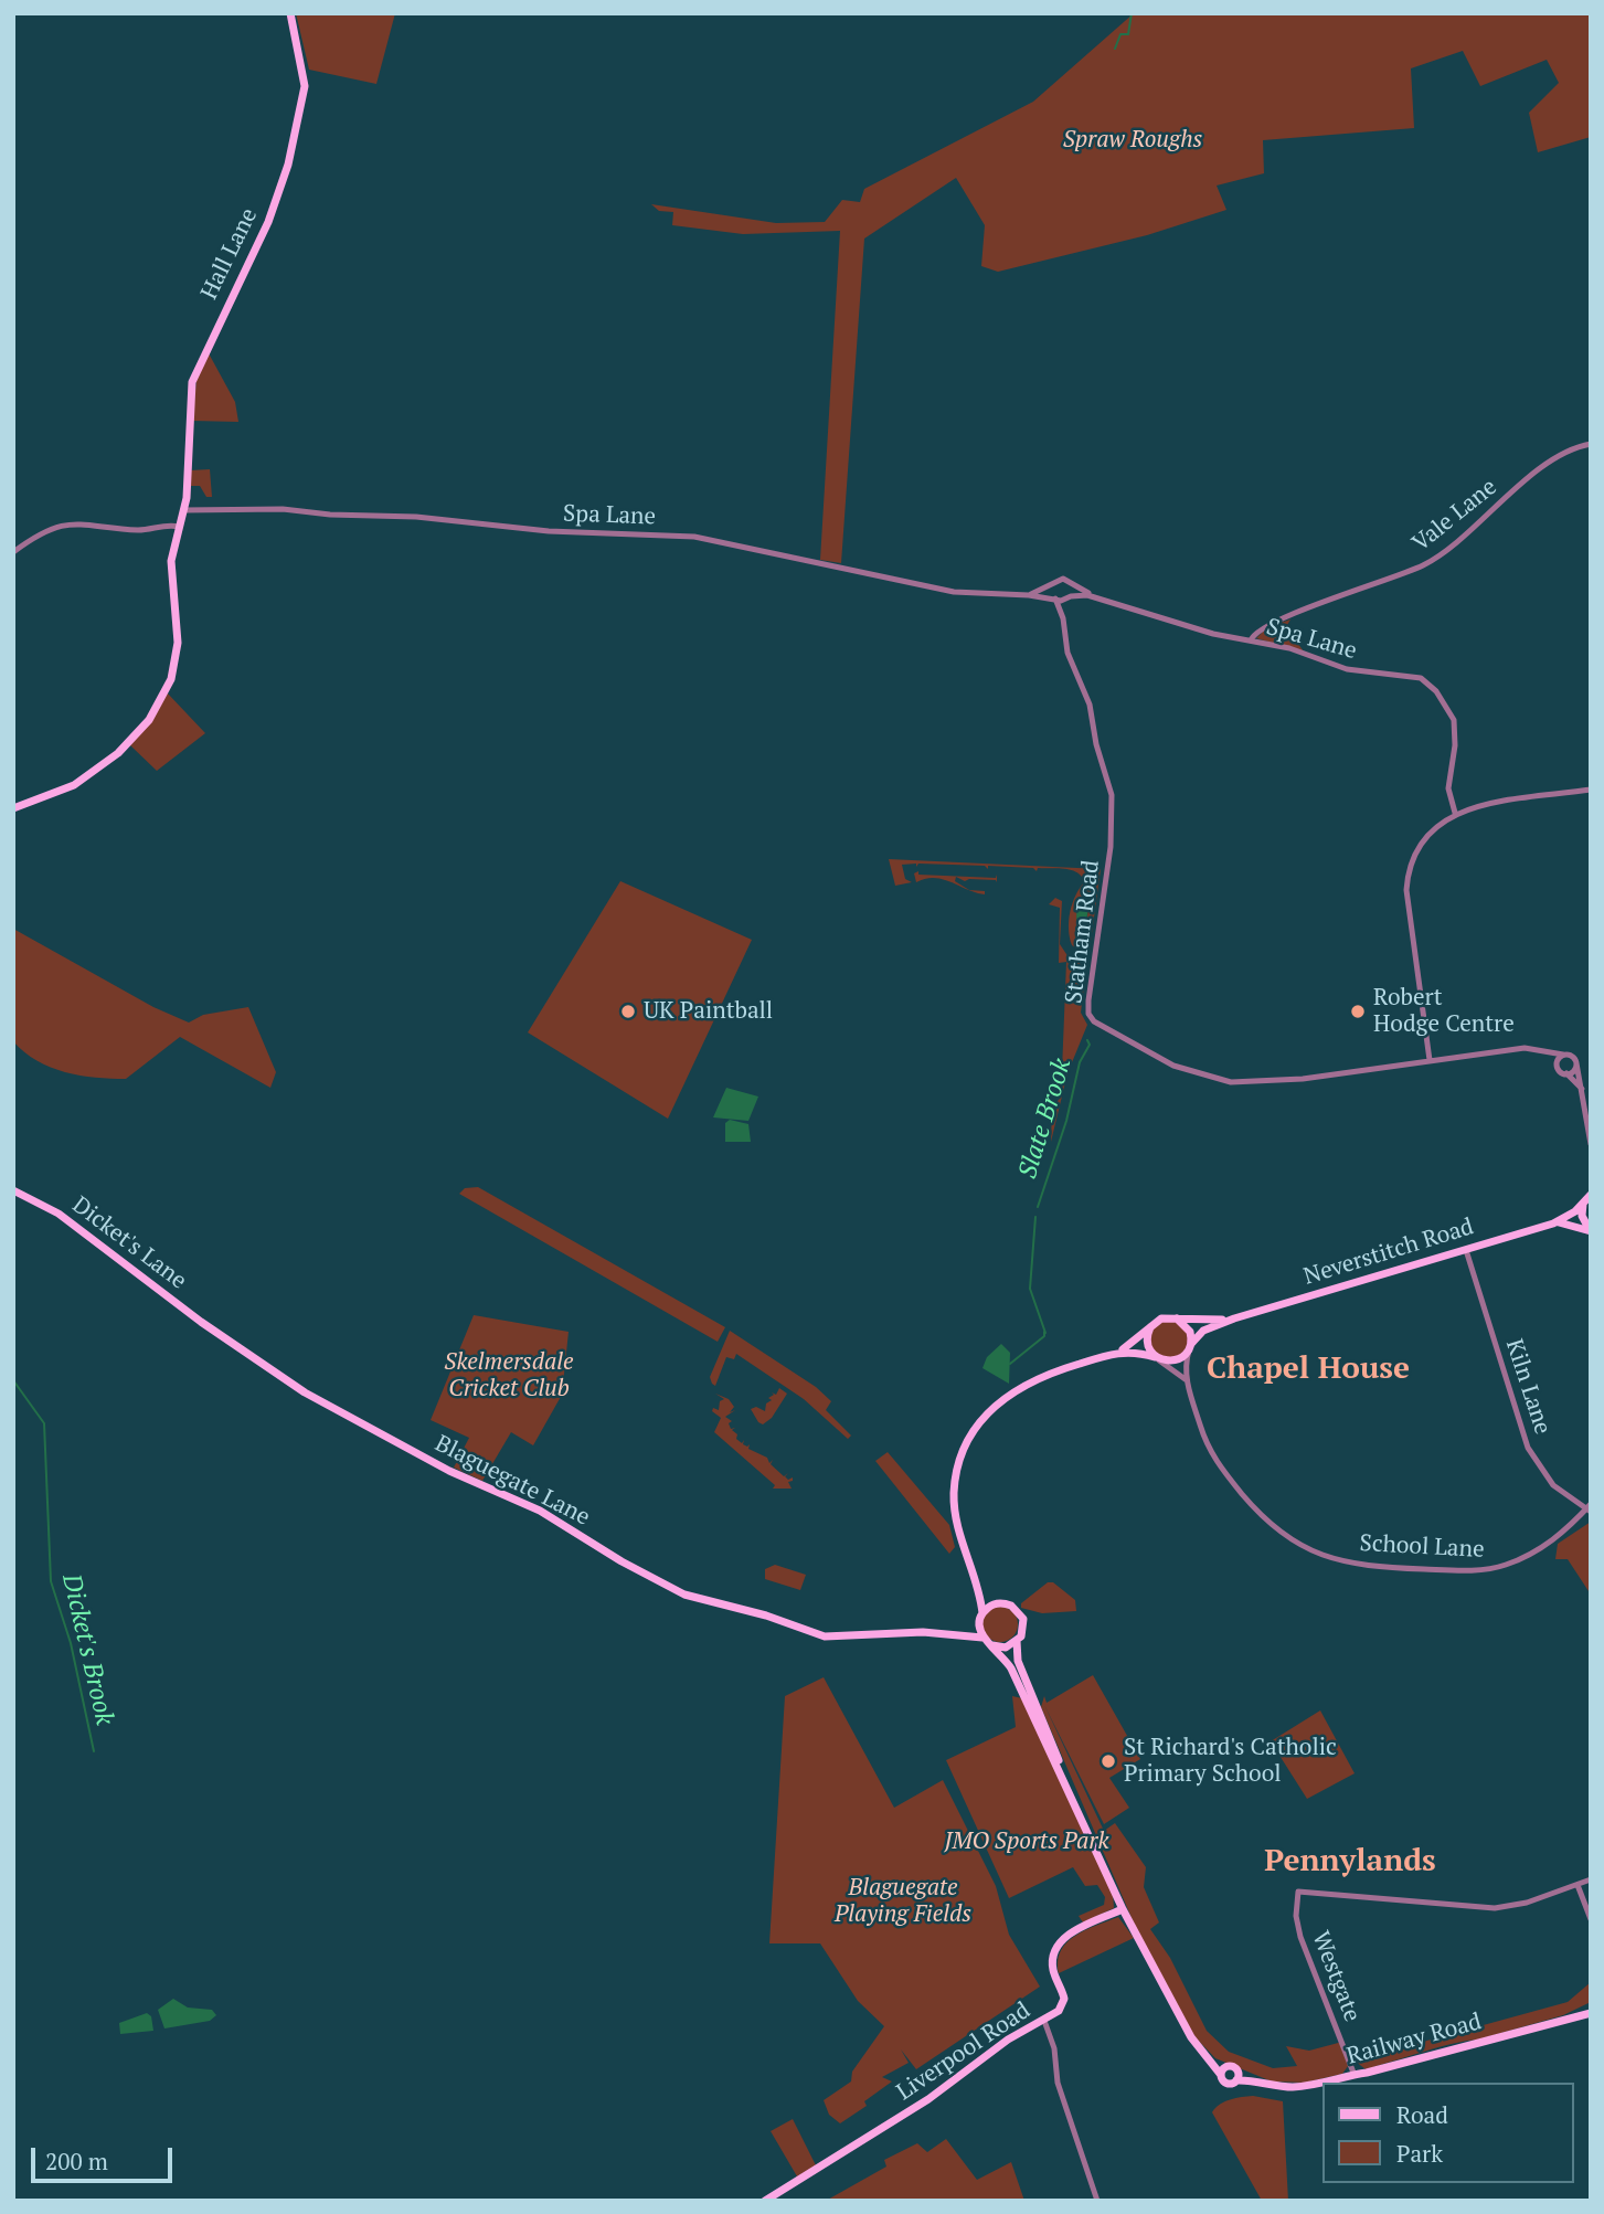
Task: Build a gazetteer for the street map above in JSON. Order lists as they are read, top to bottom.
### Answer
{
  "streets": {
    "main road": [
      "Hall Lane",
      "Dicket's Lane",
      "Neverstitch Road",
      "Blaguegate Lane",
      "Railway Road",
      "Liverpool Road"
    ],
    "street": [
      "Spa Lane",
      "Vale Lane",
      "Statham Road",
      "Kiln Lane",
      "School Lane",
      "Westgate"
    ]
  },
  "crossings": [
    ["Hall Lane", "Spa Lane"],
    ["Spa Lane", "Vale Lane"],
    ["Spa Lane", "Statham Road"],
    ["Dicket's Lane", "Blaguegate Lane"],
    ["Neverstitch Road", "Kiln Lane"],
    ["Neverstitch Road", "School Lane"],
    ["Kiln Lane", "School Lane"],
    ["Westgate", "Railway Road"]
  ],
  "districts": ["Chapel House", "Pennylands"],
  "water": ["Slate Brook", "Dicket's Brook"],
  "parks": [
    "Spraw Roughs",
    "Skelmersdale Cricket Club",
    "JMO Sports Park",
    "Blaguegate Playing Fields"
  ],
  "places": ["UK Paintball", "Robert Hodge Centre", "St Richard's Catholic Primary School"],
  "legend": ["Road", "Park"],
  "scale_bar": "200 m"
}
